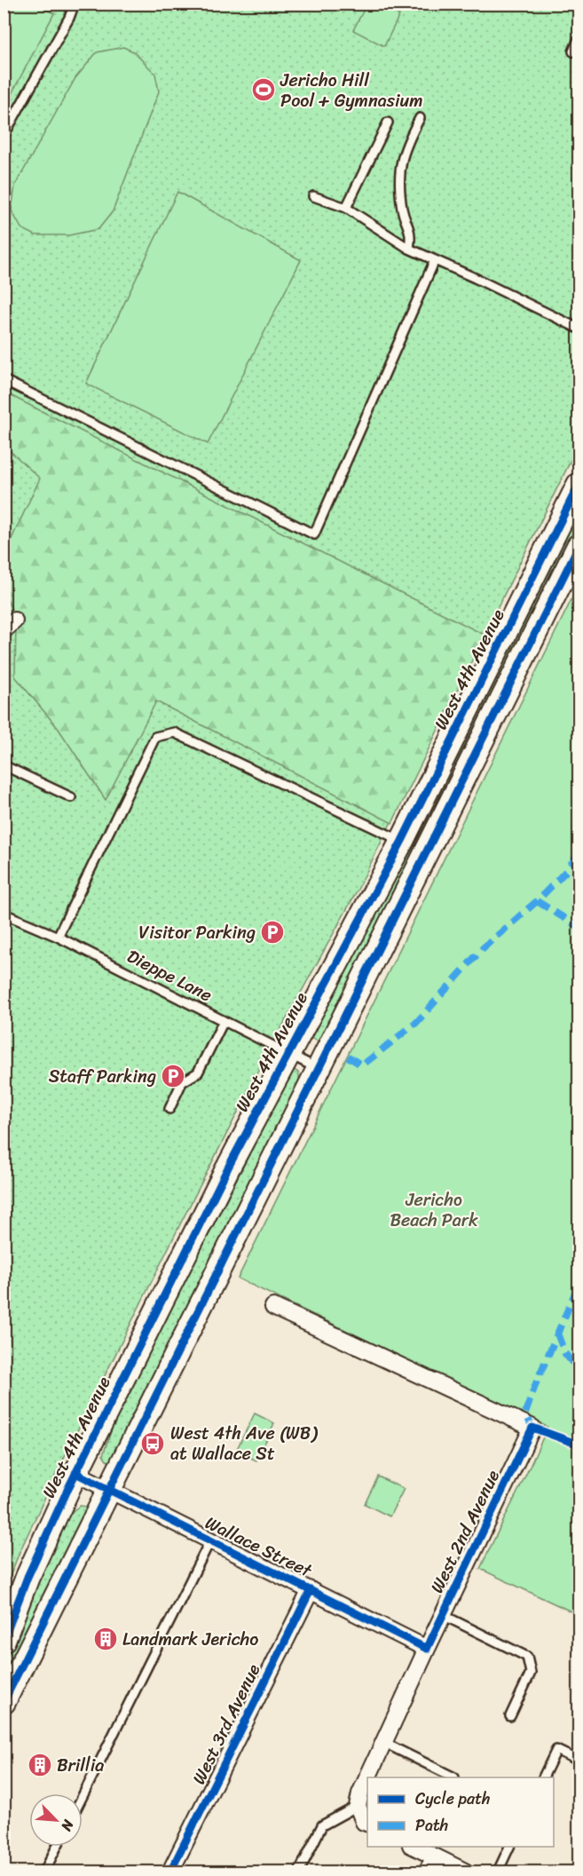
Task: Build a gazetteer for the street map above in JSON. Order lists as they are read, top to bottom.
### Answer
{
  "streets": {
    "main road": ["West 4th Avenue"],
    "street": ["West 2nd Avenue", "Wallace Street", "West 3rd Avenue"],
    "lane": ["Dieppe Lane"]
  },
  "crossings": [
    ["West 4th Avenue", "Dieppe Lane"],
    ["West 4th Avenue", "Wallace Street"],
    ["West 2nd Avenue", "Wallace Street"],
    ["Wallace Street", "West 3rd Avenue"]
  ],
  "parks": ["Jericho Beach Park"],
  "places": {
    "sports": ["Jericho Hill Pool + Gymnasium"],
    "parking": ["Visitor Parking", "Staff Parking"],
    "bus stop": ["West 4th Ave (WB) at Wallace St"],
    "building": ["Landmark Jericho", "Brillia"]
  },
  "legend": ["Cycle path", "Path"],
  "north": "bottom right"
}
